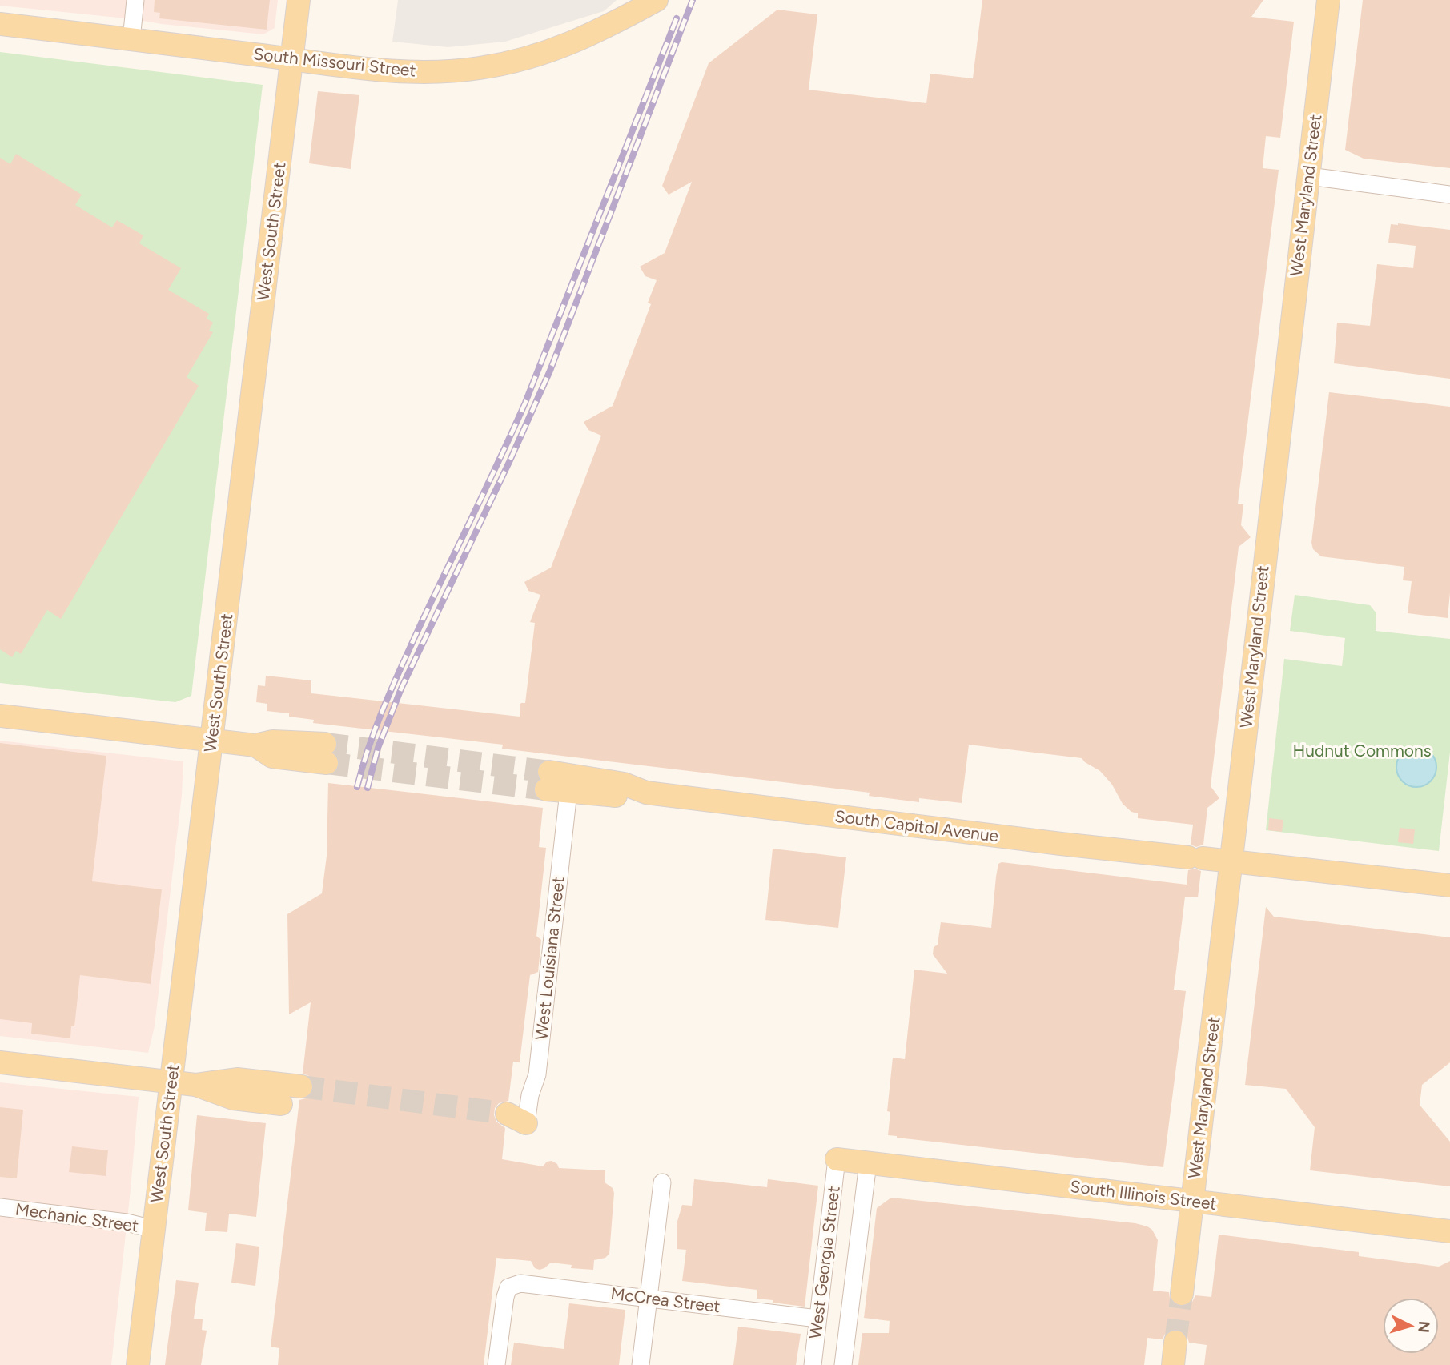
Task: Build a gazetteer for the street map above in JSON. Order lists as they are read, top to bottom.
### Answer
{
  "streets": {
    "main road": [
      "South Missouri Street",
      "West Maryland Street",
      "West South Street",
      "South Capitol Avenue",
      "South Illinois Street"
    ],
    "street": [
      "West Louisiana Street",
      "Mechanic Street",
      "West Georgia Street",
      "McCrea Street"
    ]
  },
  "crossings": [
    ["South Missouri Street", "West South Street"],
    ["West Maryland Street", "South Capitol Avenue"],
    ["West Maryland Street", "South Illinois Street"],
    ["West South Street", "Mechanic Street"],
    ["South Capitol Avenue", "West Louisiana Street"],
    ["South Illinois Street", "West Georgia Street"],
    ["West Georgia Street", "McCrea Street"]
  ],
  "parks": ["Hudnut Commons"],
  "north": "right"
}
